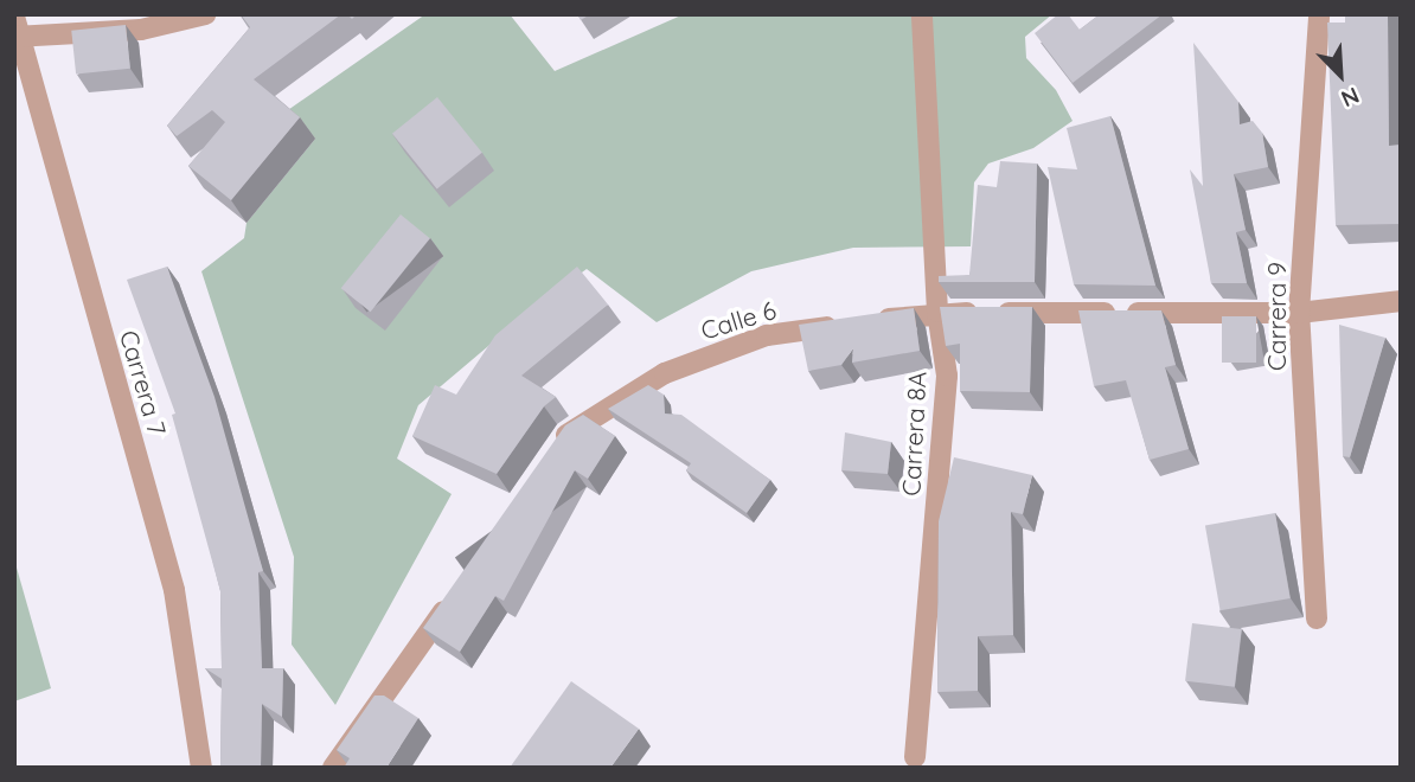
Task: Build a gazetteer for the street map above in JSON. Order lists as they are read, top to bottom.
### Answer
{
  "streets": {
    "street": [
      "Carrera 9",
      "Calle 6",
      "Carrera 7",
      "Carrera 8A"
    ]
  },
  "crossings": [
    ["Carrera 9", "Calle 6"],
    ["Calle 6", "Carrera 8A"]
  ],
  "north": "bottom right"
}
